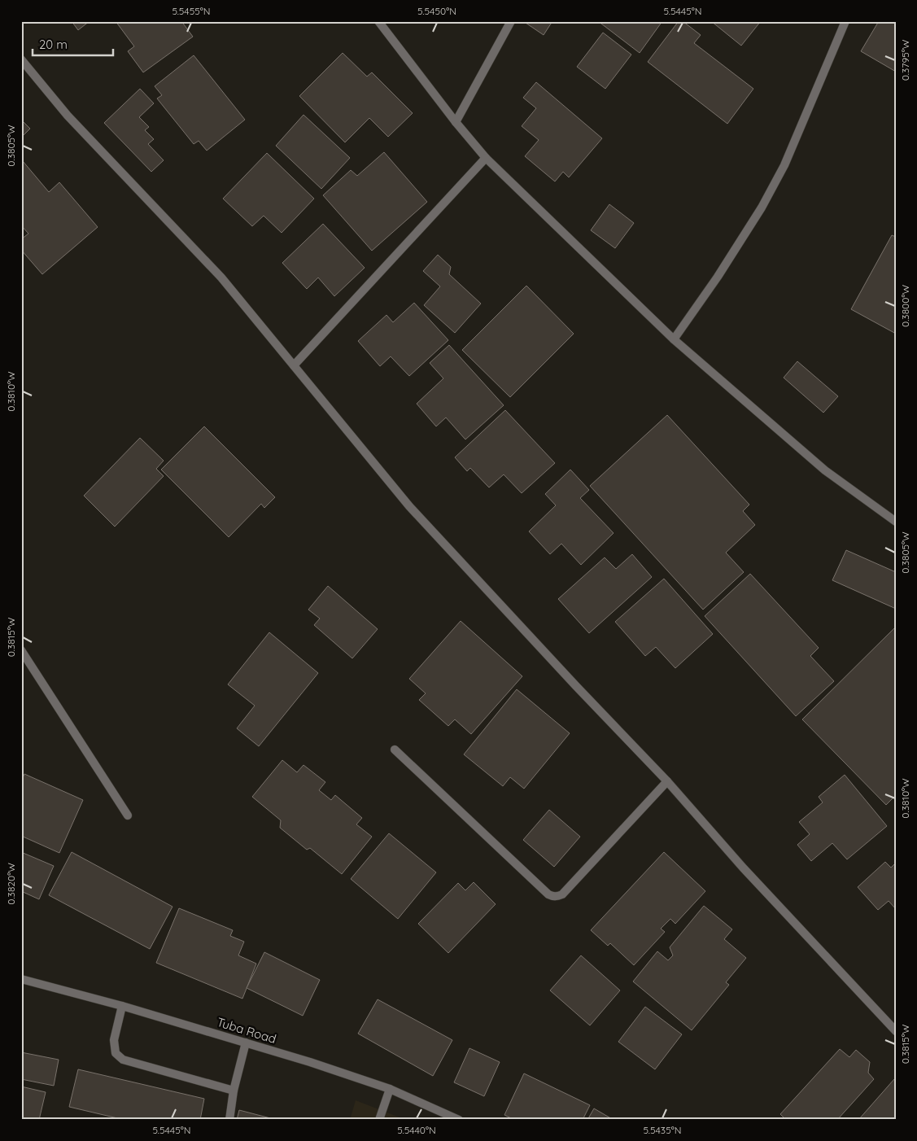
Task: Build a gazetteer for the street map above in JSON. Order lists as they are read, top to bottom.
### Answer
{
  "streets": {
    "street": ["Tuba Road"]
  },
  "scale_bar": "20 m",
  "coordinates": [
    "5.5455°N",
    "5.5450°N",
    "5.5445°N",
    "0.3795°W",
    "0.3805°W",
    "0.3800°W",
    "0.3810°W",
    "0.3815°W",
    "0.3820°W",
    "5.5440°N",
    "5.5435°N"
  ]
}
